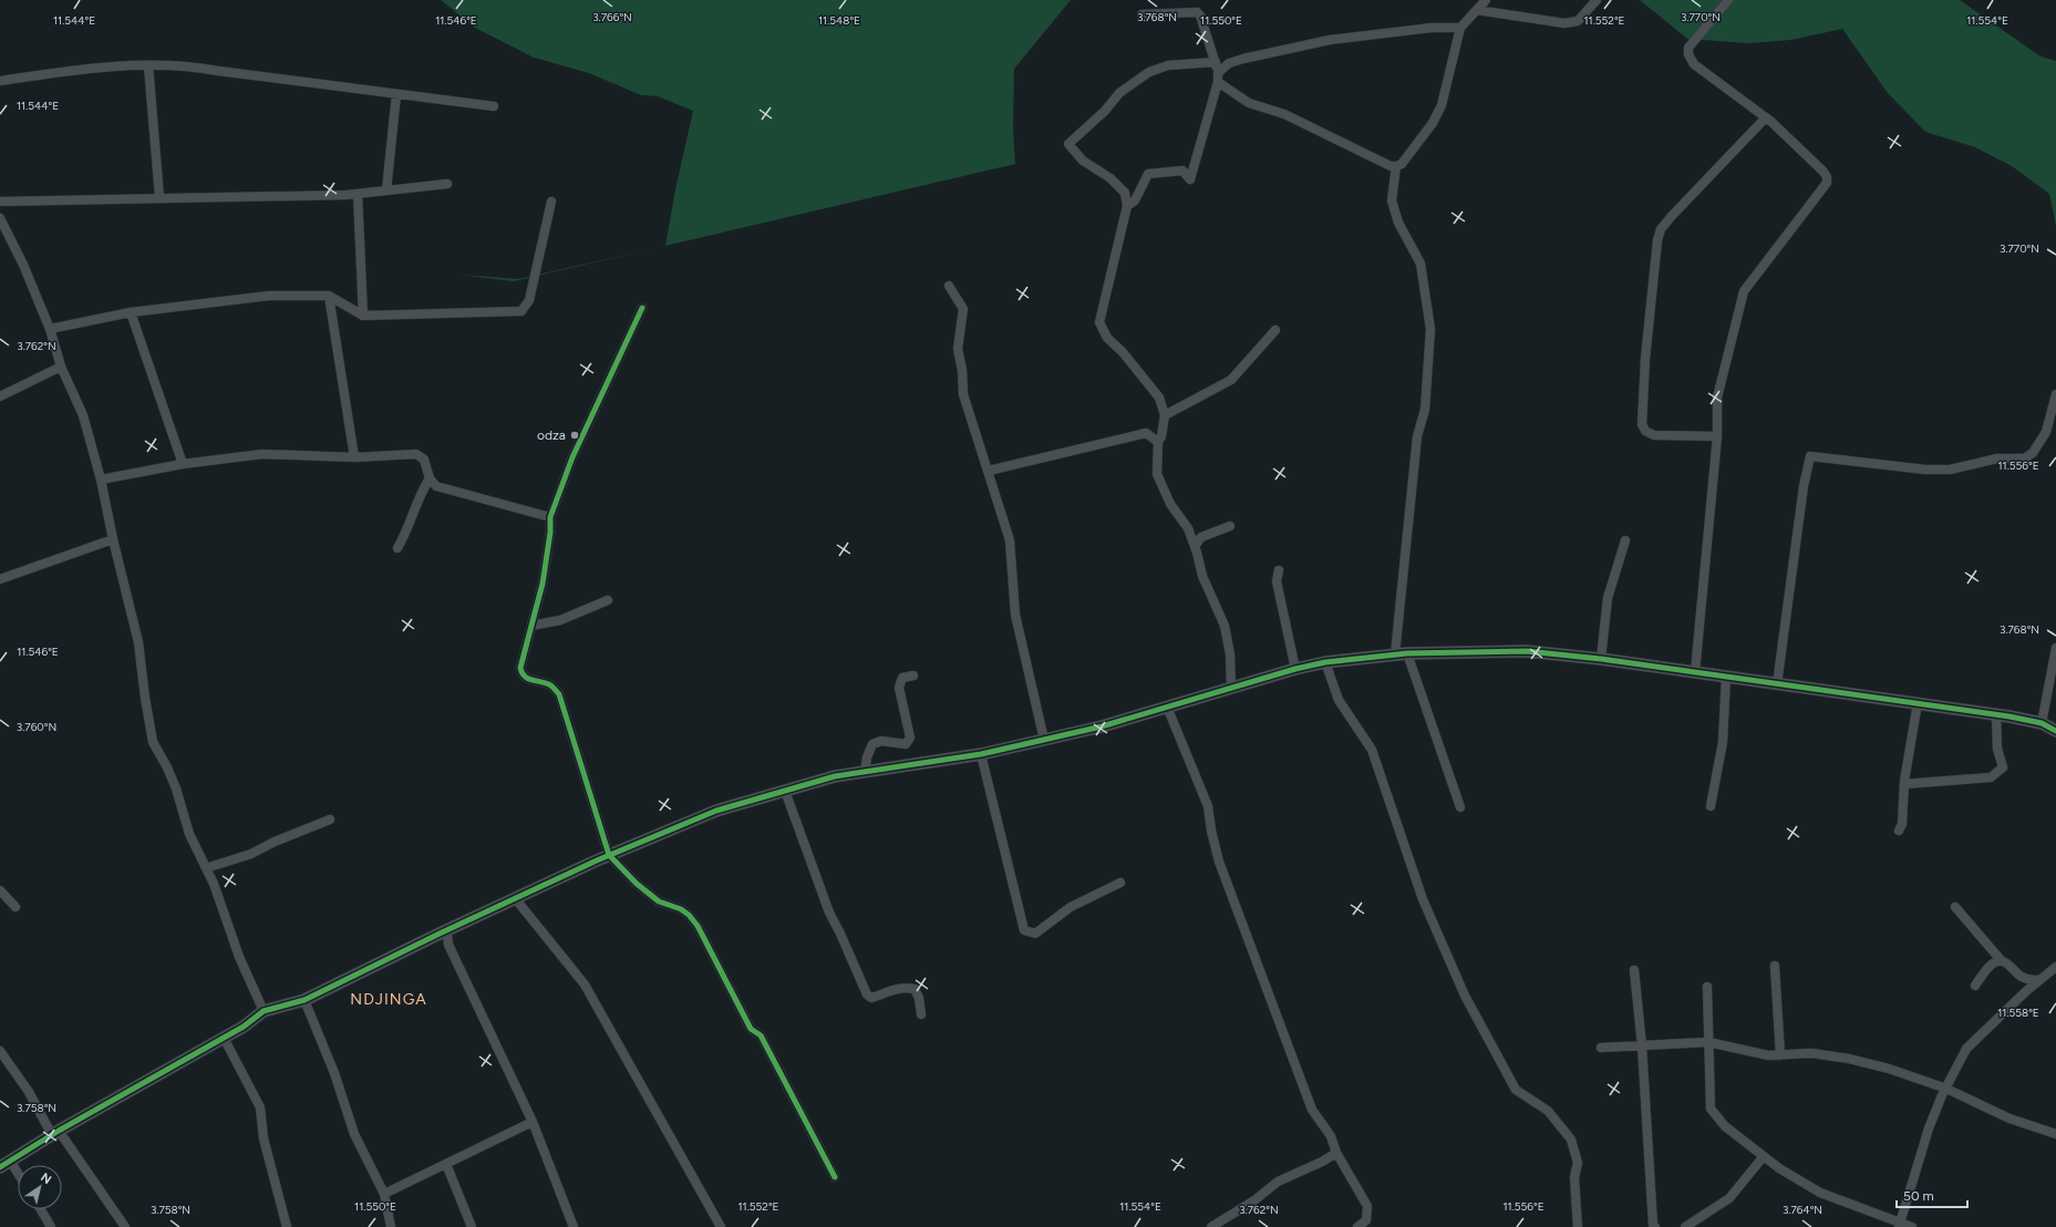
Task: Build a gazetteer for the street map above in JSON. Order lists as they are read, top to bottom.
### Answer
{
  "districts": ["NDJINGA"],
  "places": ["odza"],
  "scale_bar": "50 m",
  "north": "top right",
  "coordinates": [
    "3.770°N",
    "3.766°N",
    "3.768°N",
    "11.544°E",
    "11.546°E",
    "11.548°E",
    "11.550°E",
    "11.552°E",
    "11.554°E",
    "3.762°N",
    "11.556°E",
    "3.760°N",
    "11.558°E",
    "3.758°N",
    "3.764°N"
  ]
}
